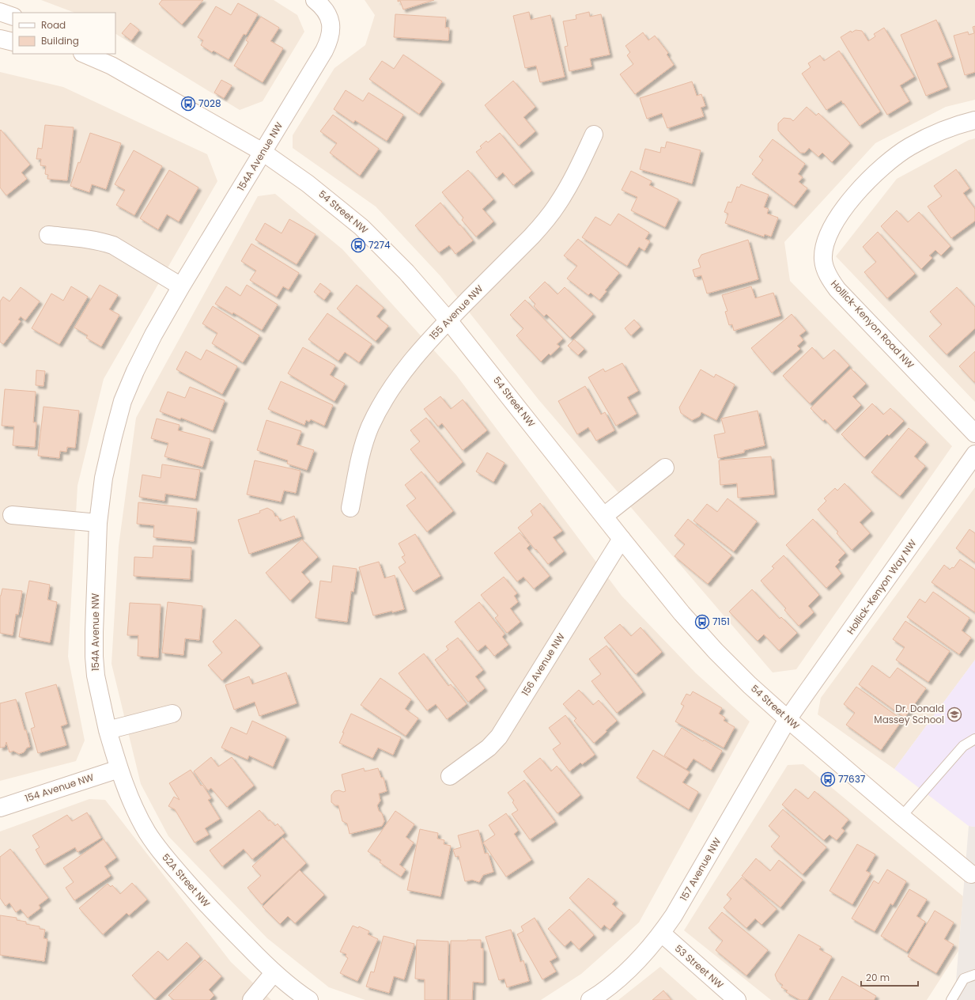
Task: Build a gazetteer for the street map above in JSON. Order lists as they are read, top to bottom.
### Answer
{
  "streets": {
    "street": [
      "154A Avenue NW",
      "54 Street NW",
      "155 Avenue NW",
      "Hollick-Kenyon Road NW",
      "Hollick-Kenyon Way NW",
      "156 Avenue NW",
      "154 Avenue NW",
      "157 Avenue NW",
      "52A Street NW",
      "53 Street NW"
    ]
  },
  "crossings": [
    ["154A Avenue NW", "54 Street NW"],
    ["154A Avenue NW", "52A Street NW"],
    ["54 Street NW", "155 Avenue NW"],
    ["54 Street NW", "Hollick-Kenyon Way NW"],
    ["54 Street NW", "156 Avenue NW"],
    ["54 Street NW", "157 Avenue NW"],
    ["Hollick-Kenyon Way NW", "157 Avenue NW"],
    ["154 Avenue NW", "52A Street NW"],
    ["157 Avenue NW", "53 Street NW"]
  ],
  "places": {
    "bus stop": [
      "7028",
      "7274",
      "7151",
      "77637"
    ],
    "school or university": ["Dr. Donald Massey School"]
  },
  "legend": ["Road", "Building"],
  "scale_bar": "20 m"
}
